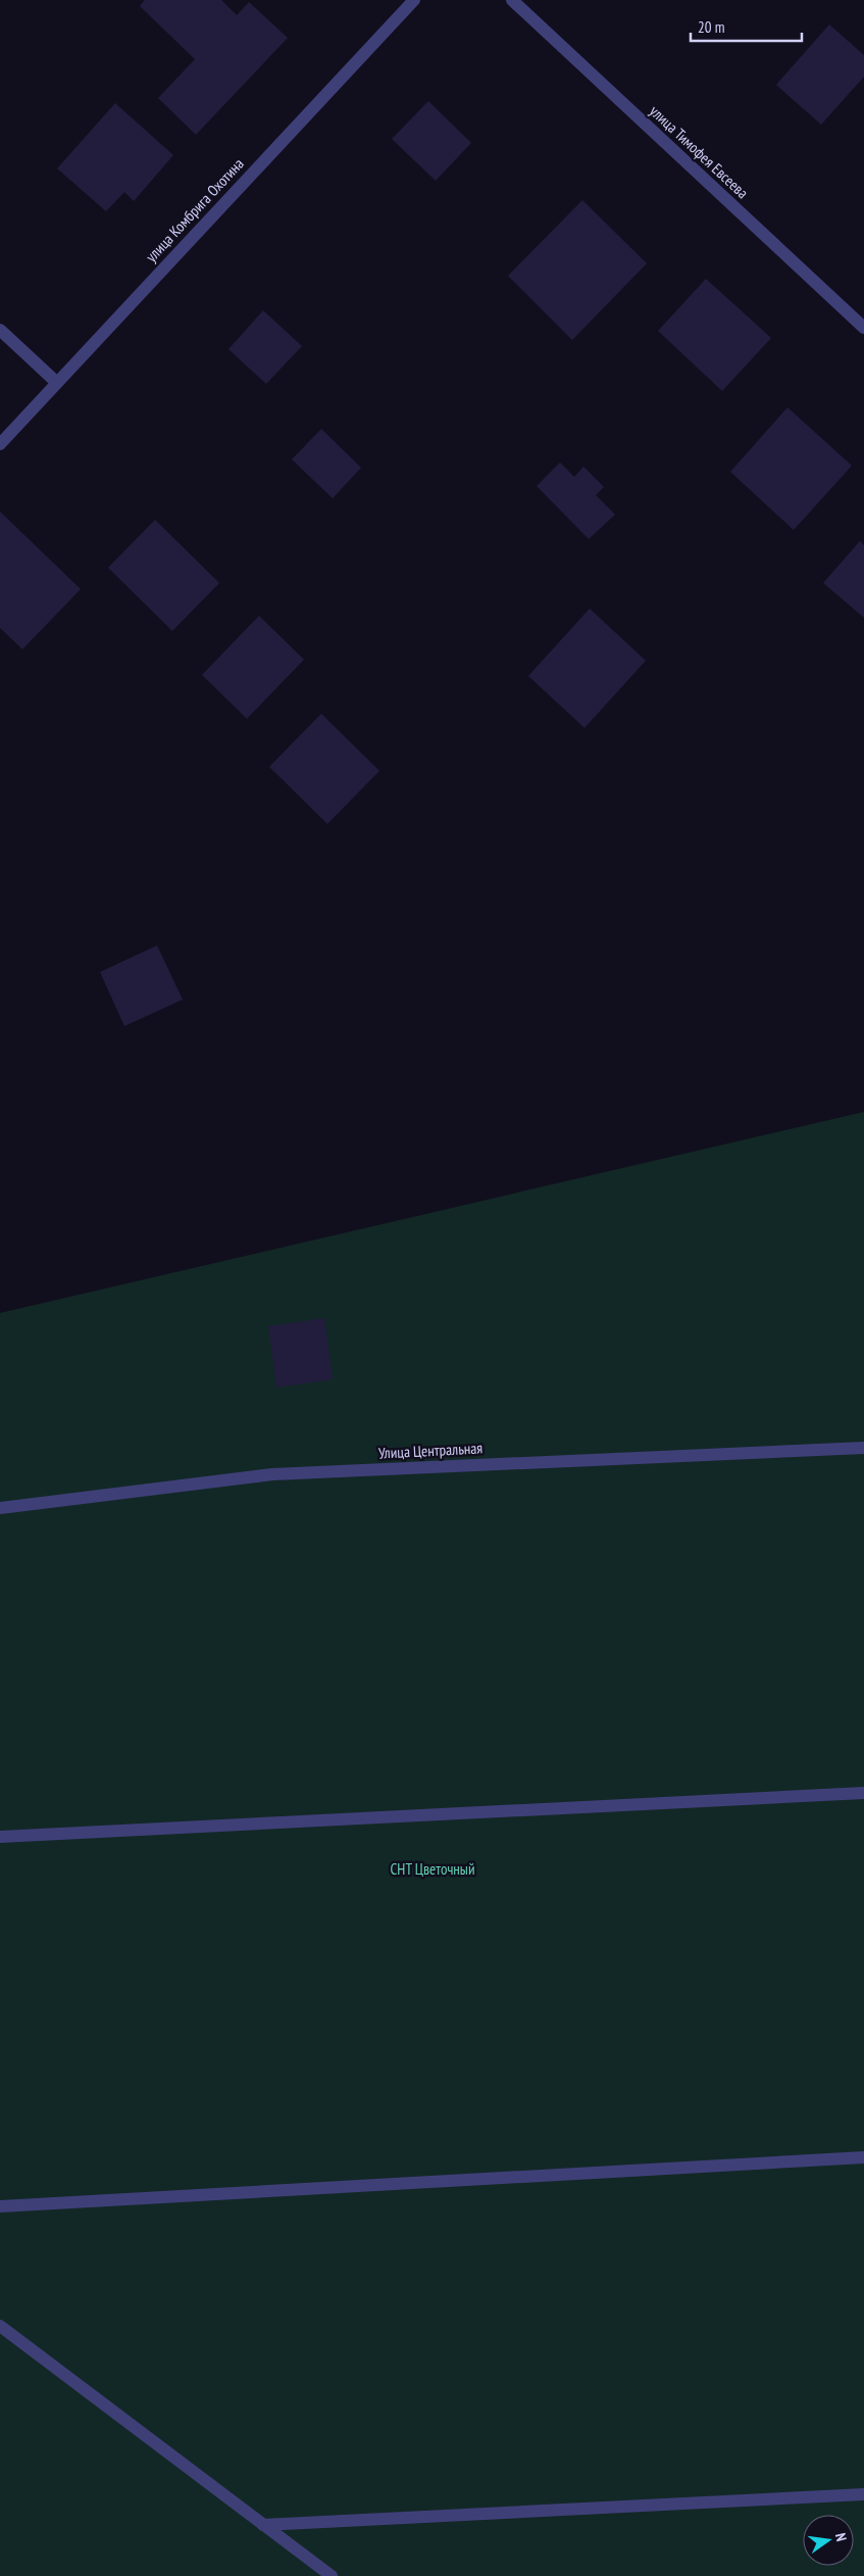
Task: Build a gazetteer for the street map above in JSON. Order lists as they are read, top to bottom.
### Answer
{
  "streets": {
    "street": ["улица Тимофея Евсеева", "улица Комбрига Охотина", "Улица Центральная"]
  },
  "parks": ["СНТ Цветочный"],
  "scale_bar": "20 m",
  "north": "right"
}
